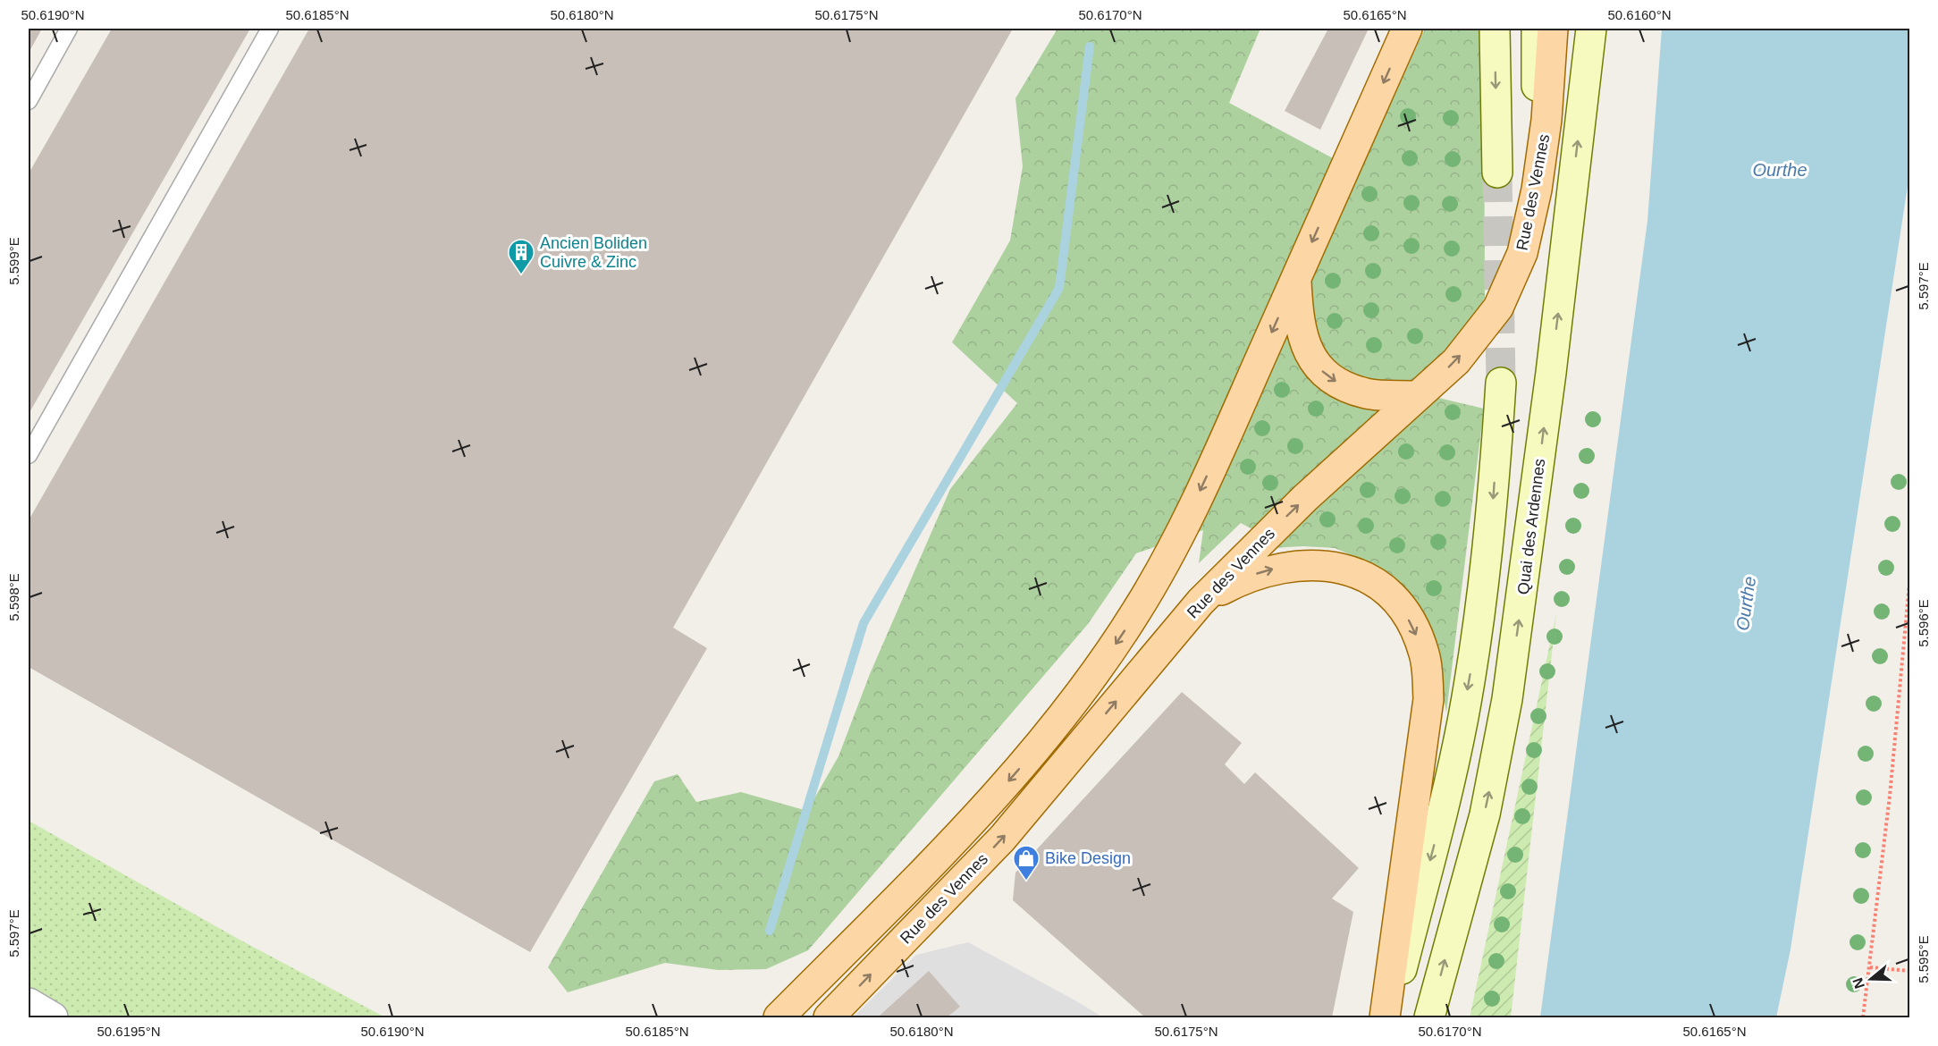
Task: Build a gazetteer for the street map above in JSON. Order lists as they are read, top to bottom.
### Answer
{
  "streets": {
    "main road": ["Rue des Vennes", "Quai des Ardennes"]
  },
  "water": ["Ourthe"],
  "places": {
    "building": ["Ancien Boliden Cuivre & Zinc"],
    "shop": ["Bike Design"]
  },
  "north": "left",
  "coordinates": [
    "50.6190°N",
    "50.6185°N",
    "50.6180°N",
    "50.6175°N",
    "50.6170°N",
    "50.6165°N",
    "50.6160°N",
    "5.599°E",
    "5.597°E",
    "5.598°E",
    "5.596°E",
    "5.595°E",
    "50.6195°N"
  ]
}
